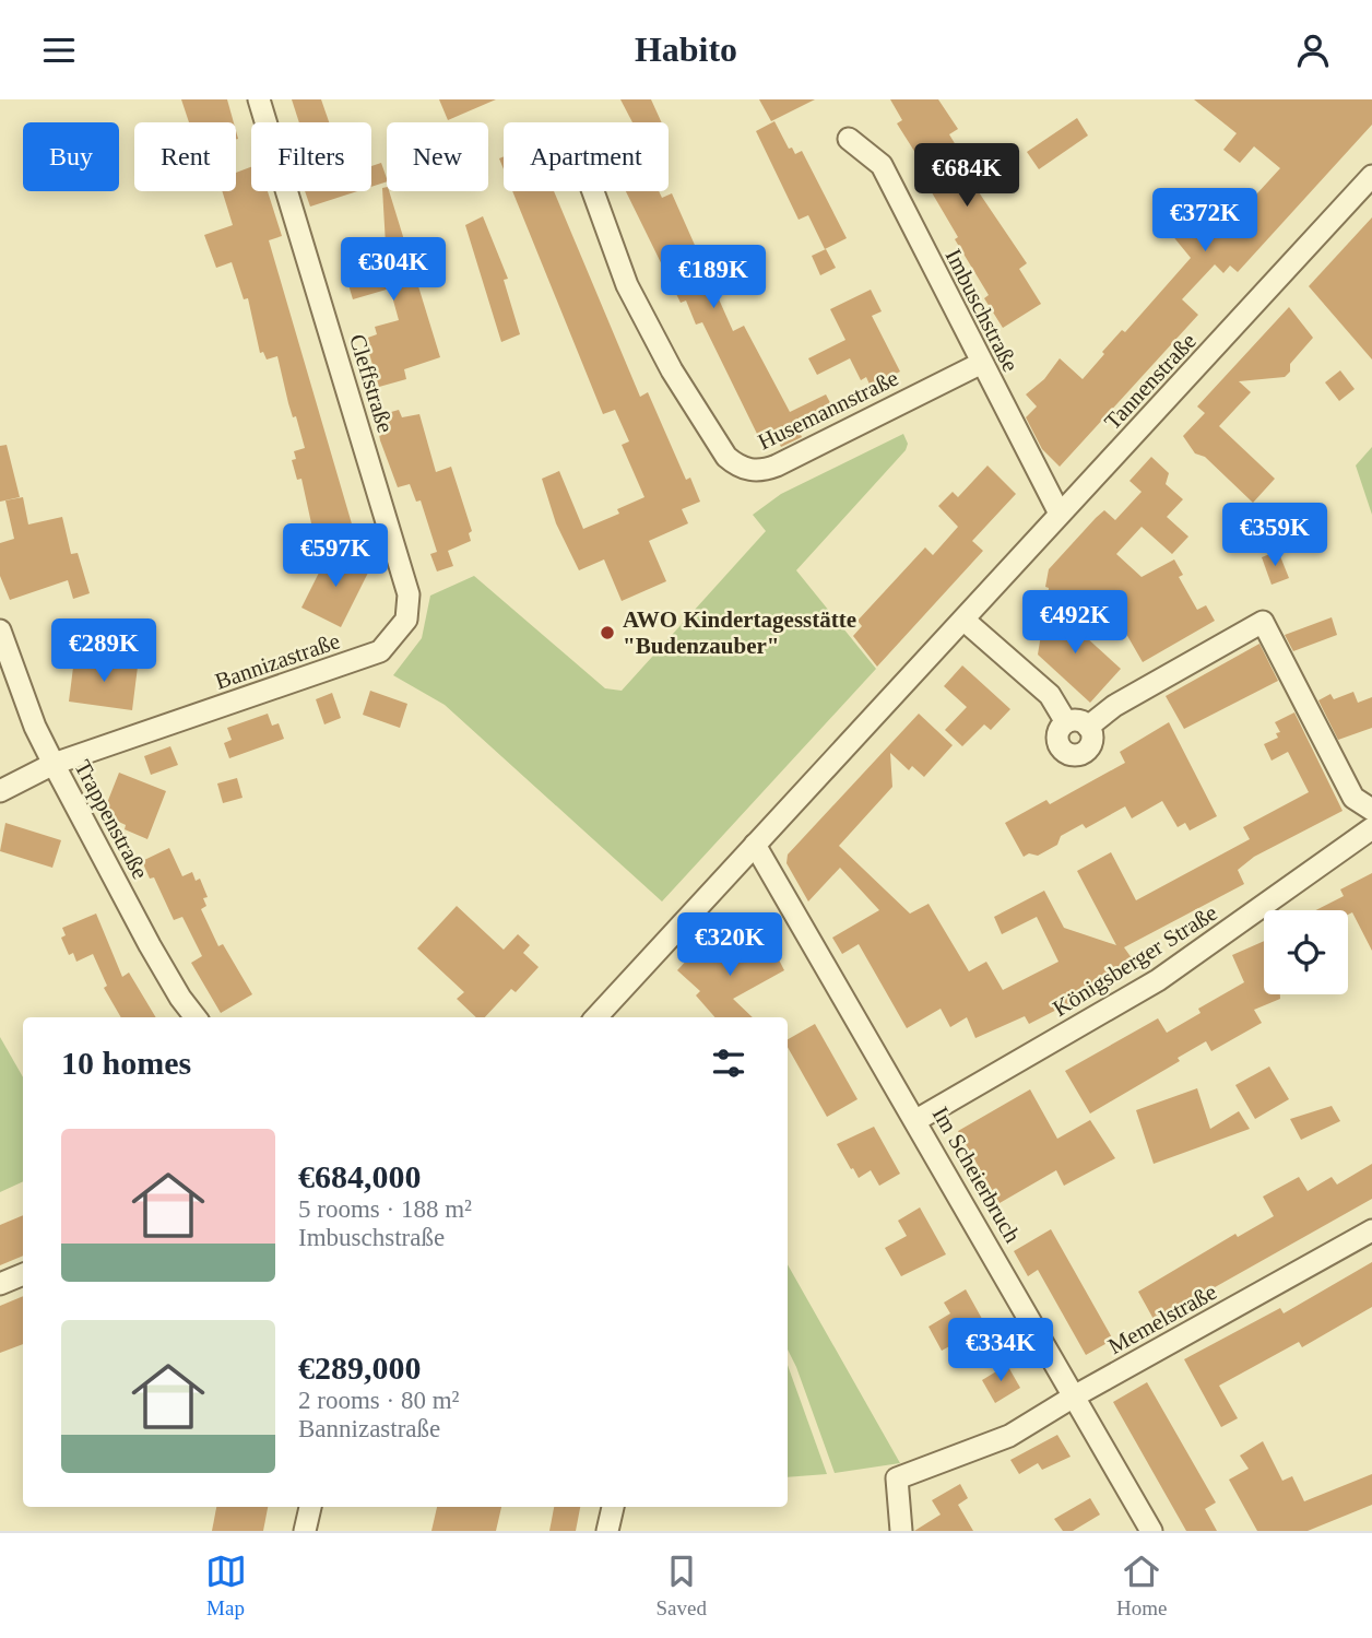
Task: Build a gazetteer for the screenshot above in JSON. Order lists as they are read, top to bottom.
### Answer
{
  "streets": {
    "street": [
      "Imbuschstraße",
      "Tannenstraße",
      "Cleffstraße",
      "Husemannstraße",
      "Bannizastraße",
      "Trappenstraße",
      "Königsberger Straße",
      "Im Scheierbruch",
      "Memelstraße"
    ]
  },
  "crossings": [
    ["Imbuschstraße", "Tannenstraße"],
    ["Imbuschstraße", "Husemannstraße"],
    ["Tannenstraße", "Im Scheierbruch"],
    ["Cleffstraße", "Bannizastraße"],
    ["Bannizastraße", "Trappenstraße"],
    ["Königsberger Straße", "Im Scheierbruch"],
    ["Im Scheierbruch", "Memelstraße"]
  ],
  "places": ["AWO Kindertagesstätte \"Budenzauber\""],
  "page": {
    "header": "Habito",
    "chip": [
      "Buy",
      "Rent",
      "Filters",
      "New",
      "Apartment"
    ],
    "price": [
      "€684K",
      "€372K",
      "€304K",
      "€189K",
      "€359K",
      "€597K",
      "€492K",
      "€289K",
      "€320K",
      "€334K"
    ],
    "heading": "10 homes",
    "list": [
      {
        "name": "€684,000",
        "note": "5 rooms · 188 m² · Imbuschstraße"
      },
      {
        "name": "€289,000",
        "note": "2 rooms · 80 m² · Bannizastraße"
      }
    ],
    "tabs": ["Map", "Saved", "Home"]
  }
}
